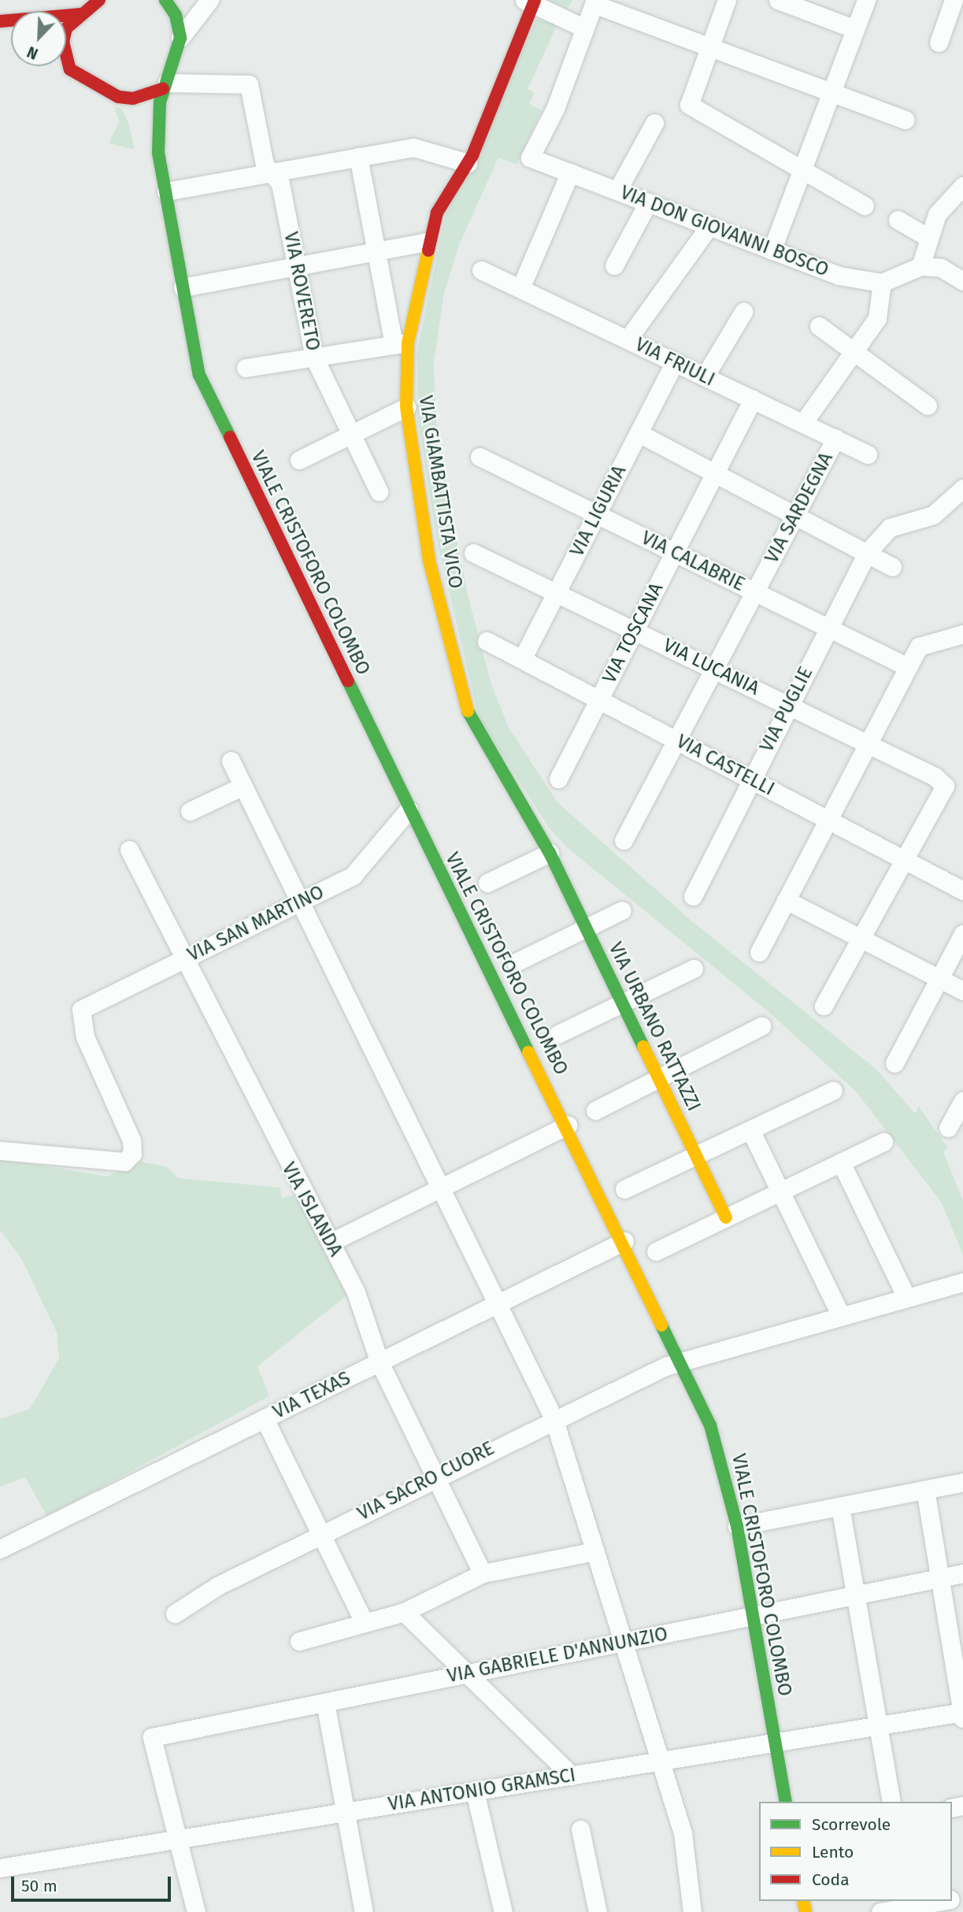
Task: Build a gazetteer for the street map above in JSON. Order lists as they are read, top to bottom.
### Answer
{
  "streets": {
    "street": [
      "VIA DON GIOVANNI BOSCO",
      "VIA ROVERETO",
      "VIA FRIULI",
      "VIA GIAMBATTISTA VICO",
      "VIA SARDEGNA",
      "VIA LIGURIA",
      "VIA CALABRIE",
      "VIALE CRISTOFORO COLOMBO",
      "VIA TOSCANA",
      "VIA LUCANIA",
      "VIA PUGLIE",
      "VIA CASTELLI",
      "VIA SAN MARTINO",
      "VIA URBANO RATTAZZI",
      "VIA ISLANDA",
      "VIA TEXAS",
      "VIA SACRO CUORE",
      "VIA GABRIELE D'ANNUNZIO",
      "VIA ANTONIO GRAMSCI"
    ]
  },
  "crossings": [
    ["VIA FRIULI", "VIA SARDEGNA"],
    ["VIA FRIULI", "VIA LIGURIA"],
    ["VIA FRIULI", "VIA TOSCANA"],
    ["VIA GIAMBATTISTA VICO", "VIA URBANO RATTAZZI"],
    ["VIA SARDEGNA", "VIA CALABRIE"],
    ["VIA SARDEGNA", "VIA LUCANIA"],
    ["VIA SARDEGNA", "VIA CASTELLI"],
    ["VIA LIGURIA", "VIA CALABRIE"],
    ["VIA LIGURIA", "VIA LUCANIA"],
    ["VIA LIGURIA", "VIA CASTELLI"],
    ["VIA CALABRIE", "VIA TOSCANA"],
    ["VIA CALABRIE", "VIA PUGLIE"],
    ["VIALE CRISTOFORO COLOMBO", "VIA SAN MARTINO"],
    ["VIALE CRISTOFORO COLOMBO", "VIA TEXAS"],
    ["VIALE CRISTOFORO COLOMBO", "VIA SACRO CUORE"],
    ["VIALE CRISTOFORO COLOMBO", "VIA GABRIELE D'ANNUNZIO"],
    ["VIALE CRISTOFORO COLOMBO", "VIA ANTONIO GRAMSCI"],
    ["VIA TOSCANA", "VIA LUCANIA"],
    ["VIA TOSCANA", "VIA CASTELLI"],
    ["VIA LUCANIA", "VIA PUGLIE"],
    ["VIA LUCANIA", "VIA CASTELLI"],
    ["VIA PUGLIE", "VIA CASTELLI"],
    ["VIA SAN MARTINO", "VIA ISLANDA"],
    ["VIA ISLANDA", "VIA TEXAS"],
    ["VIA ISLANDA", "VIA SACRO CUORE"],
    ["VIA GABRIELE D'ANNUNZIO", "VIA ANTONIO GRAMSCI"]
  ],
  "legend": ["Scorrevole", "Lento", "Coda"],
  "scale_bar": "50 m",
  "north": "bottom left"
}
